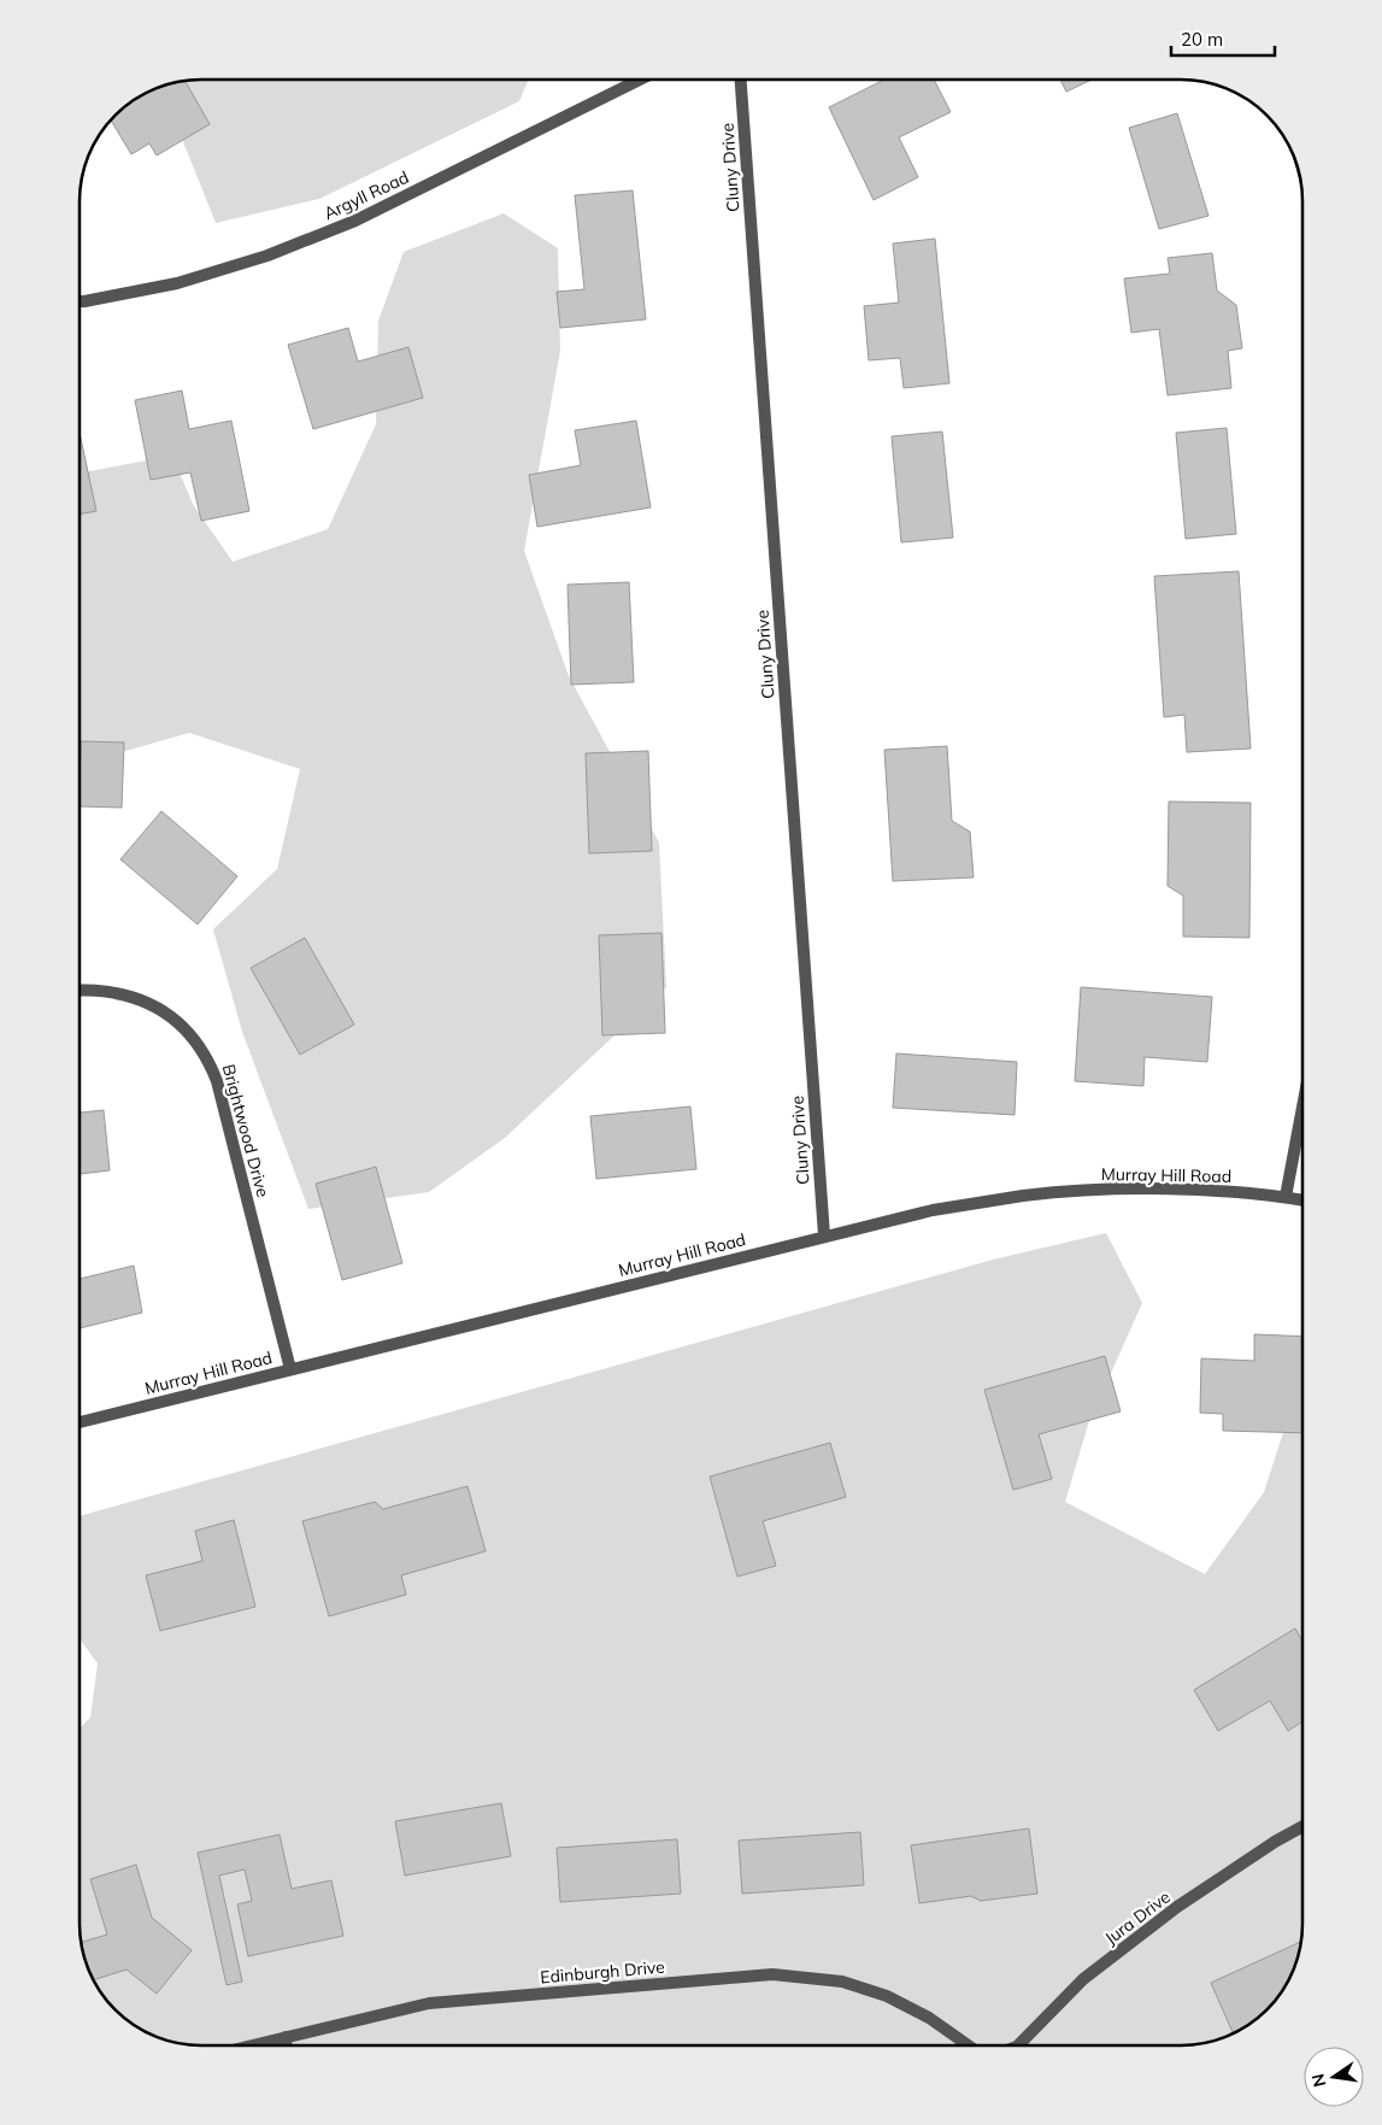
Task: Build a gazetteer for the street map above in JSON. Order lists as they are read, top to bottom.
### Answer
{
  "streets": {
    "street": [
      "Cluny Drive",
      "Argyll Road",
      "Brightwood Drive",
      "Murray Hill Road",
      "Jura Drive",
      "Edinburgh Drive"
    ]
  },
  "crossings": [
    ["Cluny Drive", "Murray Hill Road"],
    ["Brightwood Drive", "Murray Hill Road"]
  ],
  "scale_bar": "20 m",
  "north": "left"
}
